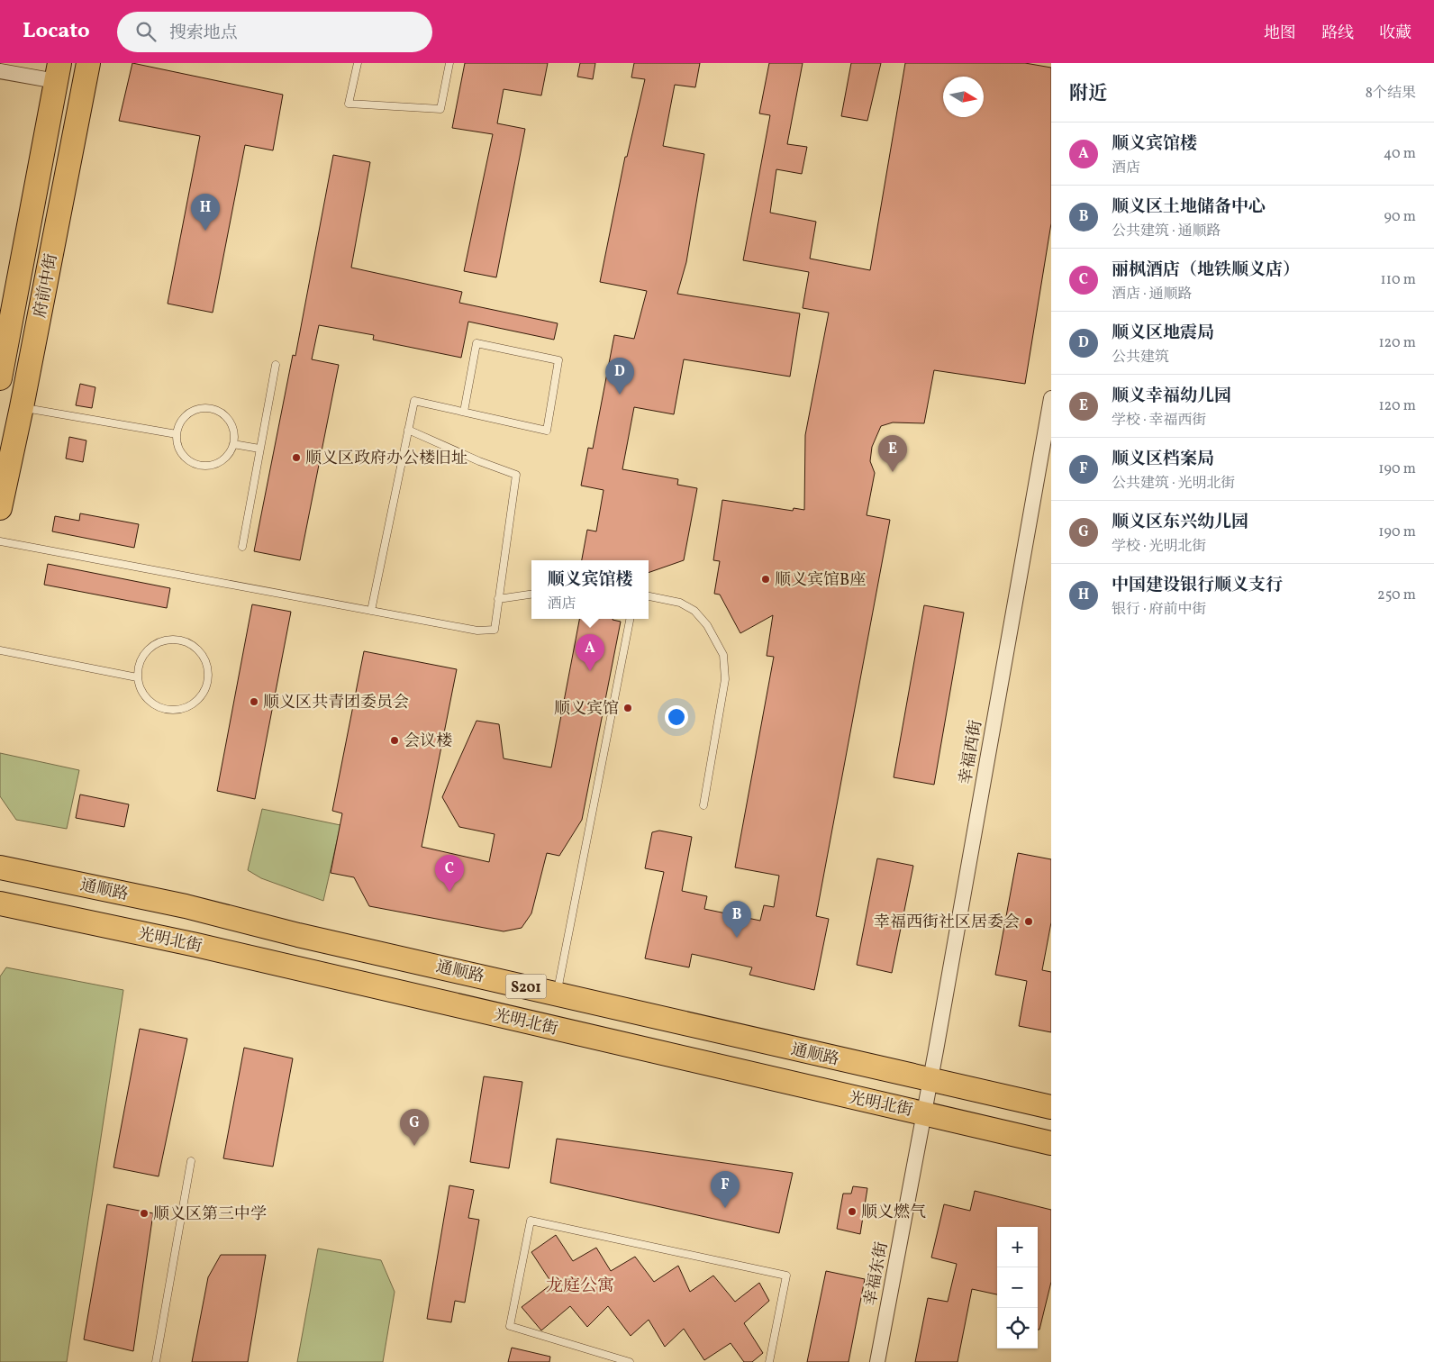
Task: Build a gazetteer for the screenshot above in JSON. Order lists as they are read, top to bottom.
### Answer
{
  "streets": {
    "main road": [
      "府前中街",
      "通顺路",
      "光明北街",
      "S201"
    ],
    "street": ["幸福西街", "幸福东街"]
  },
  "crossings": [
    ["幸福西街", "通顺路"],
    ["幸福西街", "光明北街"],
    ["幸福西街", "幸福东街"],
    ["光明北街", "幸福东街"]
  ],
  "districts": ["龙庭公寓"],
  "places": [
    "顺义区政府办公楼旧址",
    "顺义宾馆B座",
    "顺义区共青团委员会",
    "顺义宾馆",
    "会议楼",
    "幸福西街社区居委会",
    "顺义燃气",
    "顺义区第三中学"
  ],
  "north": "right",
  "page": {
    "header": "Locato",
    "search": "搜索地点",
    "nav": ["地图", "路线", "收藏"],
    "heading": ["附近", "8个结果"],
    "list": [
      {
        "mark": "A",
        "name": "顺义宾馆楼",
        "note": "酒店",
        "value": "40 m"
      },
      {
        "mark": "B",
        "name": "顺义区土地储备中心",
        "note": "公共建筑 · 通顺路",
        "value": "90 m"
      },
      {
        "mark": "C",
        "name": "丽枫酒店（地铁顺义店）",
        "note": "酒店 · 通顺路",
        "value": "110 m"
      },
      {
        "mark": "D",
        "name": "顺义区地震局",
        "note": "公共建筑",
        "value": "120 m"
      },
      {
        "mark": "E",
        "name": "顺义幸福幼儿园",
        "note": "学校 · 幸福西街",
        "value": "120 m"
      },
      {
        "mark": "F",
        "name": "顺义区档案局",
        "note": "公共建筑 · 光明北街",
        "value": "190 m"
      },
      {
        "mark": "G",
        "name": "顺义区东兴幼儿园",
        "note": "学校 · 光明北街",
        "value": "190 m"
      },
      {
        "mark": "H",
        "name": "中国建设银行顺义支行",
        "note": "银行 · 府前中街",
        "value": "250 m"
      }
    ],
    "pins": [
      "H",
      "D",
      "E",
      "A",
      "C",
      "B",
      "G",
      "F"
    ],
    "popup": ["顺义宾馆楼", "酒店"],
    "map_buttons": ["+", "−"]
  }
}
